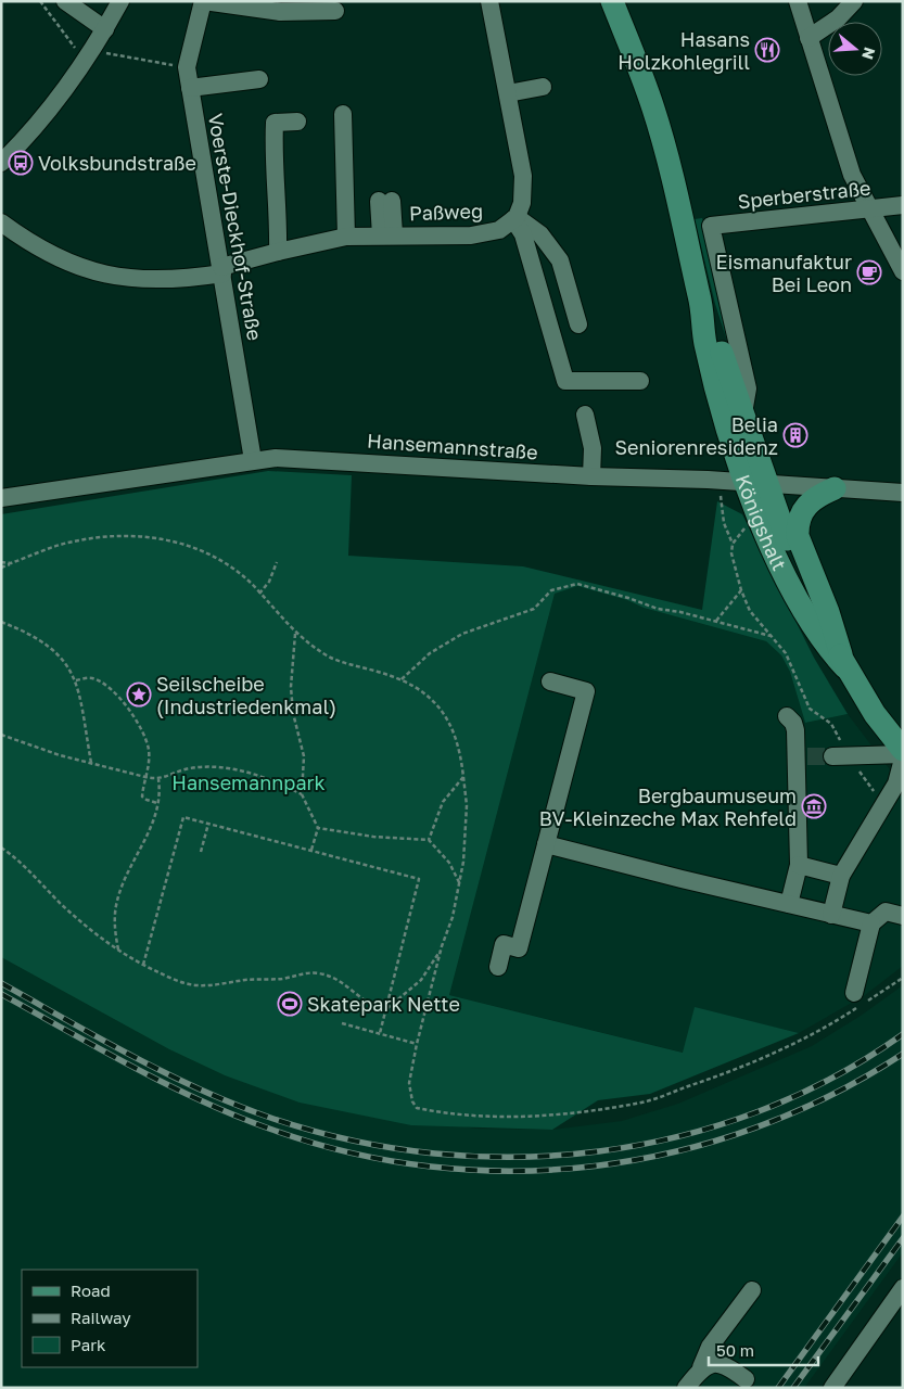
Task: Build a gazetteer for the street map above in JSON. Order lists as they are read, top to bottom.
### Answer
{
  "streets": {
    "main road": ["Königshalt"],
    "street": [
      "Sperberstraße",
      "Paßweg",
      "Voerste-Dieckhof-Straße",
      "Hansemannstraße"
    ]
  },
  "crossings": [
    ["Sperberstraße", "Königshalt"],
    ["Paßweg", "Voerste-Dieckhof-Straße"],
    ["Voerste-Dieckhof-Straße", "Hansemannstraße"],
    ["Hansemannstraße", "Königshalt"]
  ],
  "parks": ["Hansemannpark"],
  "places": {
    "restaurant": ["Hasans Holzkohlegrill"],
    "bus stop": ["Volksbundstraße"],
    "cafe": ["Eismanufaktur Bei Leon"],
    "building": ["Belia Seniorenresidenz"],
    "place": ["Seilscheibe (Industriedenkmal)"],
    "museum": ["Bergbaumuseum BV-Kleinzeche Max Rehfeld"],
    "sports": ["Skatepark Nette"]
  },
  "legend": ["Road", "Railway", "Park"],
  "scale_bar": "50 m",
  "north": "right"
}
